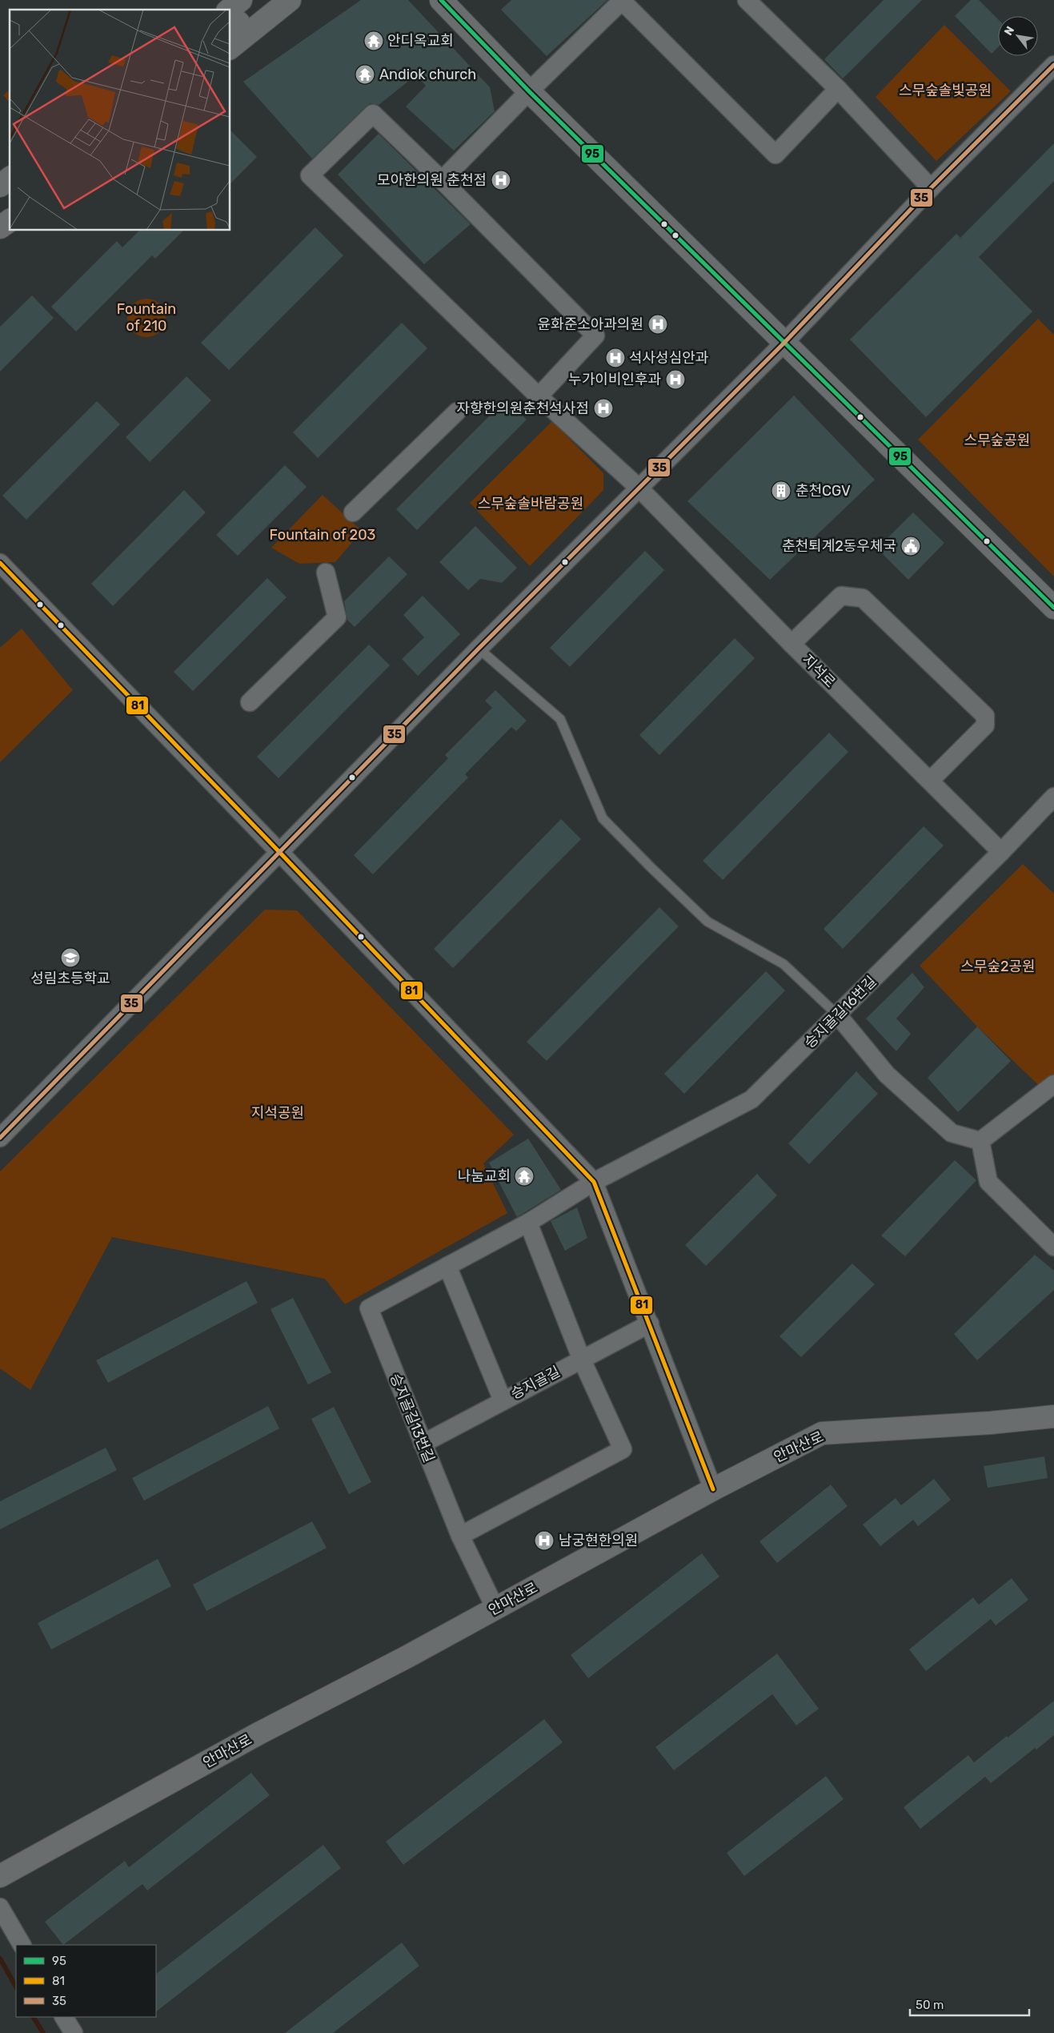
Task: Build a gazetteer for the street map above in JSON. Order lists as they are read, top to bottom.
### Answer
{
  "streets": {
    "street": [
      "지석로",
      "승지골길16번길",
      "승지골길",
      "승지골길13번길",
      "안마산로"
    ]
  },
  "crossings": [
    ["지석로", "승지골길16번길"],
    ["승지골길16번길", "승지골길13번길"],
    ["승지골길", "승지골길13번길"],
    ["승지골길13번길", "안마산로"]
  ],
  "parks": [
    "스무숲솔빛공원",
    "Fountain of 210",
    "스무숲공원",
    "스무숲솔바람공원",
    "Fountain of 203",
    "스무숲2공원",
    "지석공원"
  ],
  "places": {
    "temple": ["안디옥교회", "Andiok church", "나눔교회"],
    "hospital": [
      "모아한의원 춘천점",
      "윤화준소아과의원",
      "석사성심안과",
      "누가이비인후과",
      "자향한의원춘천석사점",
      "남궁현한의원"
    ],
    "building": ["춘천CGV"],
    "public building": ["춘천퇴계2동우체국"],
    "school or university": ["성림초등학교"]
  },
  "lines": ["transit line 95", "transit line 35", "transit line 81"],
  "legend": ["95", "81", "35"],
  "scale_bar": "50 m",
  "north": "top left"
}
